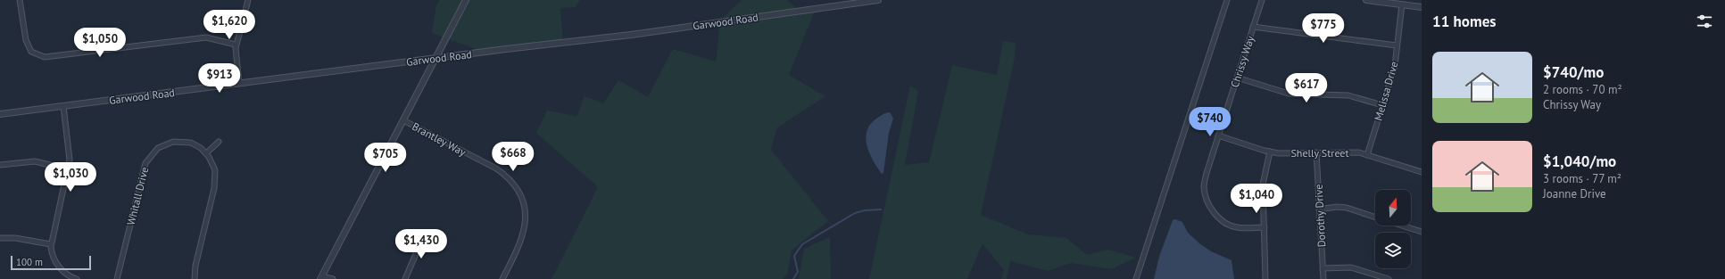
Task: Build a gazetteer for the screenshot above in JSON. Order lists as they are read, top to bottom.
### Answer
{
  "streets": {
    "street": [
      "Garwood Road",
      "Chrissy Way",
      "Melissa Drive",
      "Brantley Way",
      "Shelly Street",
      "Whitall Drive",
      "Dorothy Drive"
    ]
  },
  "crossings": [
    ["Chrissy Way", "Shelly Street"],
    ["Melissa Drive", "Shelly Street"],
    ["Shelly Street", "Dorothy Drive"]
  ],
  "scale_bar": "100 m",
  "north": "top",
  "page": {
    "heading": "11 homes",
    "price": [
      "$1,620",
      "$775",
      "$1,050",
      "$913",
      "$617",
      "$740",
      "$668",
      "$705",
      "$1,030",
      "$1,040",
      "$1,430"
    ],
    "list": [
      {
        "name": "$740/mo",
        "note": "2 rooms · 70 m² · Chrissy Way"
      },
      {
        "name": "$1,040/mo",
        "note": "3 rooms · 77 m² · Joanne Drive"
      }
    ],
    "scale": "100 m"
  }
}
